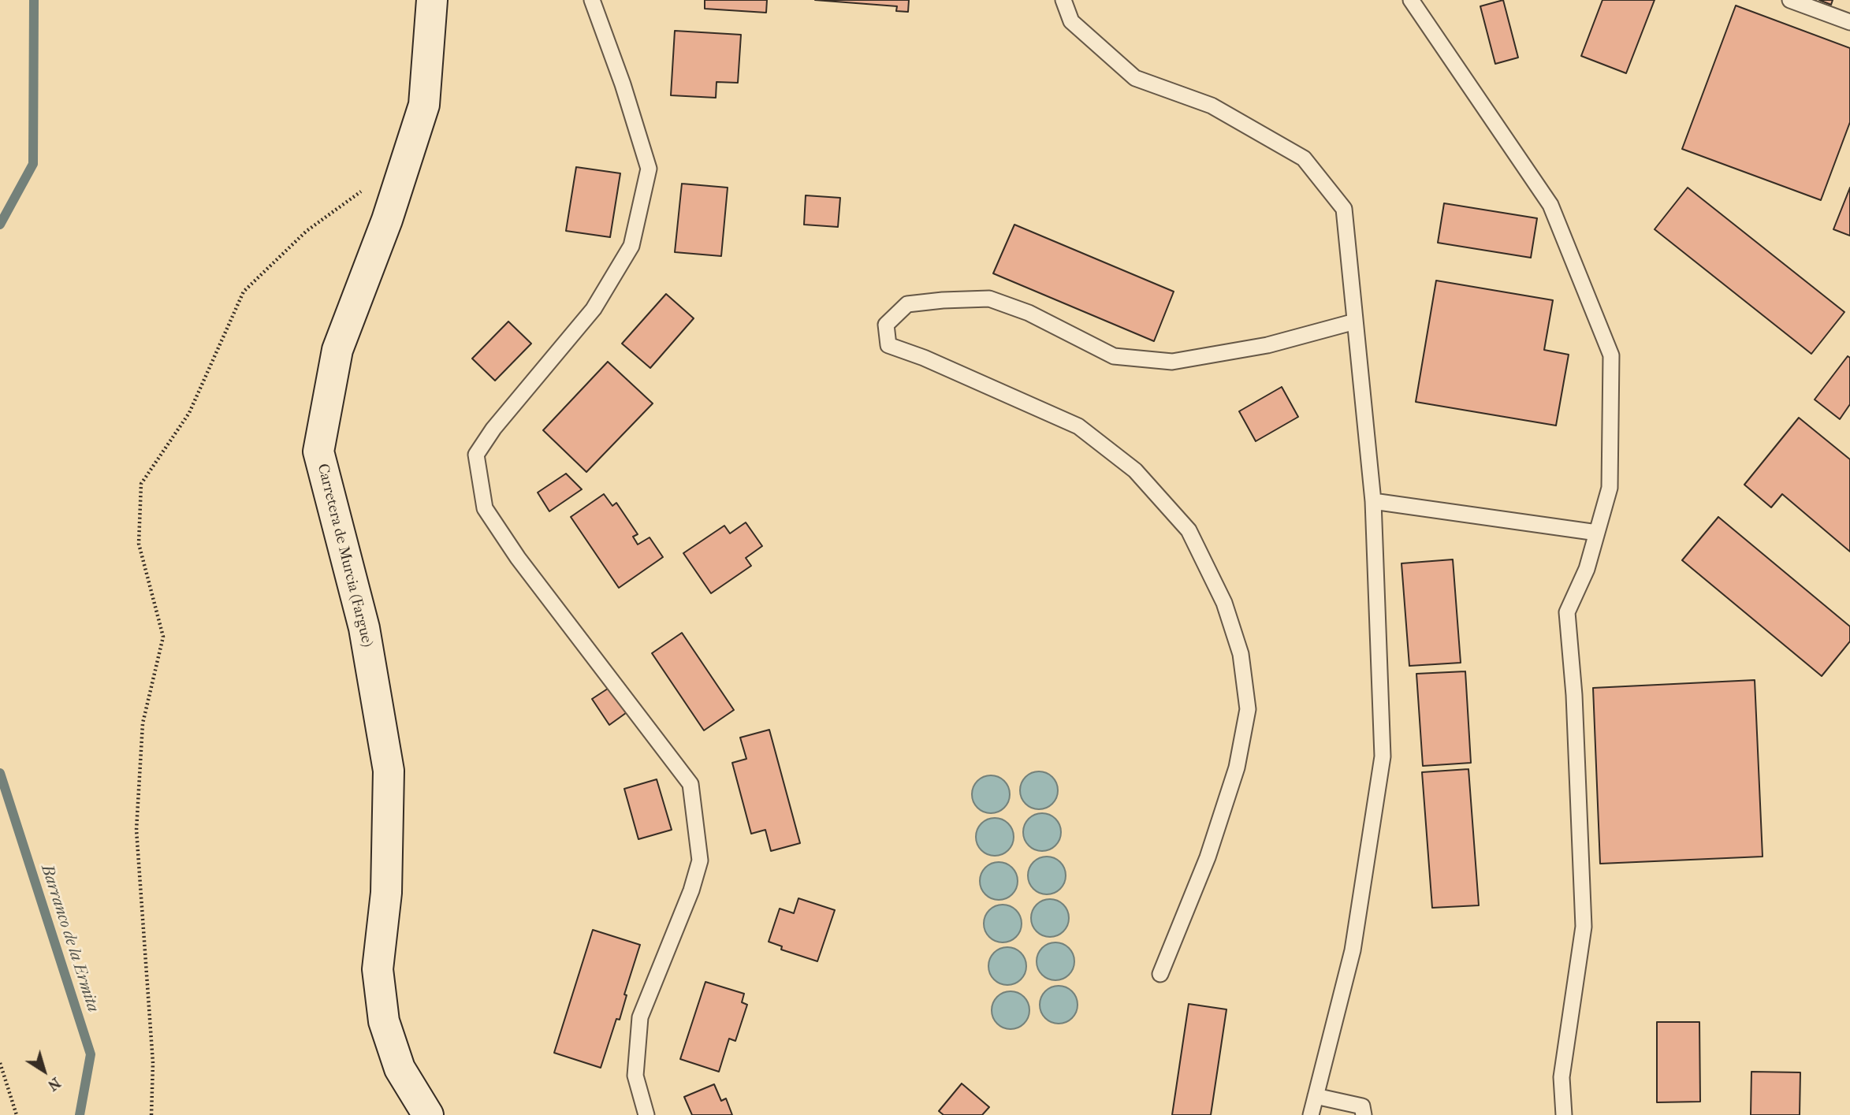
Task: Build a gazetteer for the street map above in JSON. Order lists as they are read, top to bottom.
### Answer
{
  "streets": {
    "main road": ["Carretera de Murcia (Fargue)"]
  },
  "water": ["Barranco de la Ermita"],
  "north": "bottom right"
}
